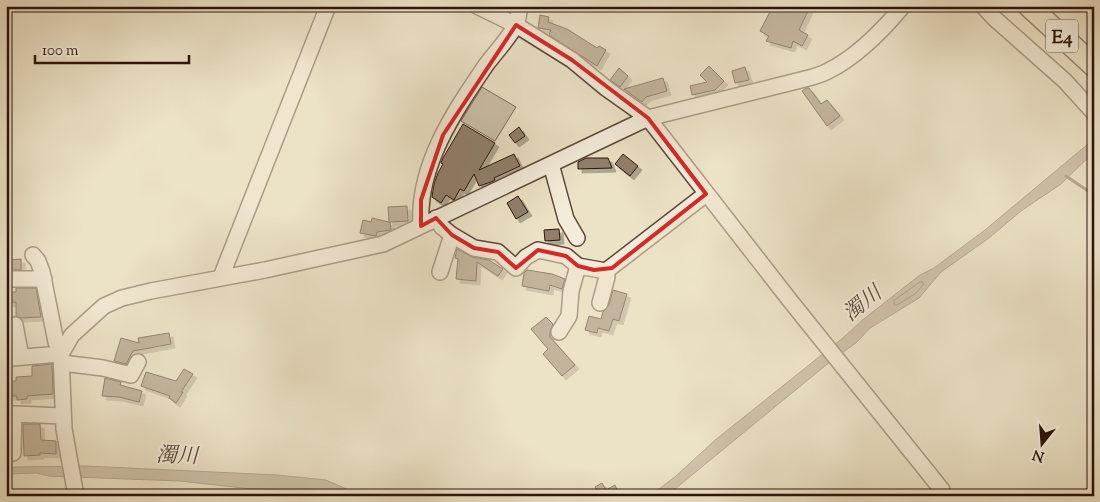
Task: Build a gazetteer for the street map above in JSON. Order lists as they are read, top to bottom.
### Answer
{
  "streets": {
    "highway": ["E4"]
  },
  "water": ["濁川"],
  "scale_bar": "100 m",
  "north": "bottom"
}
